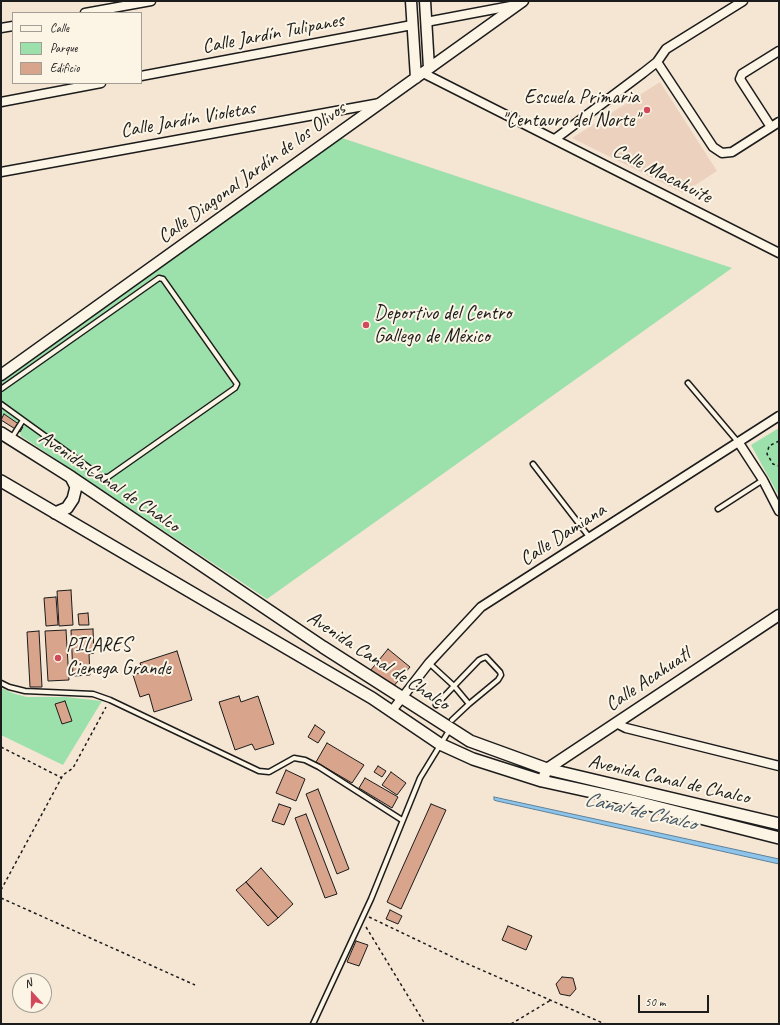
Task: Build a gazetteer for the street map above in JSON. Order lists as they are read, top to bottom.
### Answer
{
  "streets": {
    "main road": ["Avenida Canal de Chalco"],
    "street": [
      "Calle Jardín Tulipanes",
      "Calle Jardín Violetas",
      "Calle Diagonal Jardín de los Olivos",
      "Calle Macahuite",
      "Calle Damiana",
      "Calle Acahuatl"
    ]
  },
  "crossings": [
    ["Calle Jardín Violetas", "Calle Diagonal Jardín de los Olivos"],
    ["Calle Diagonal Jardín de los Olivos", "Calle Macahuite"],
    ["Avenida Canal de Chalco", "Calle Damiana"],
    ["Avenida Canal de Chalco", "Calle Acahuatl"]
  ],
  "water": ["Canal de Chalco"],
  "places": ["Escuela Primaria \"Centauro del Norte\"", "Deportivo del Centro Gallego de México", "PILARES Cienega Grande"],
  "legend": ["Calle", "Parque", "Edificio"],
  "scale_bar": "50 m",
  "north": "top"
}
